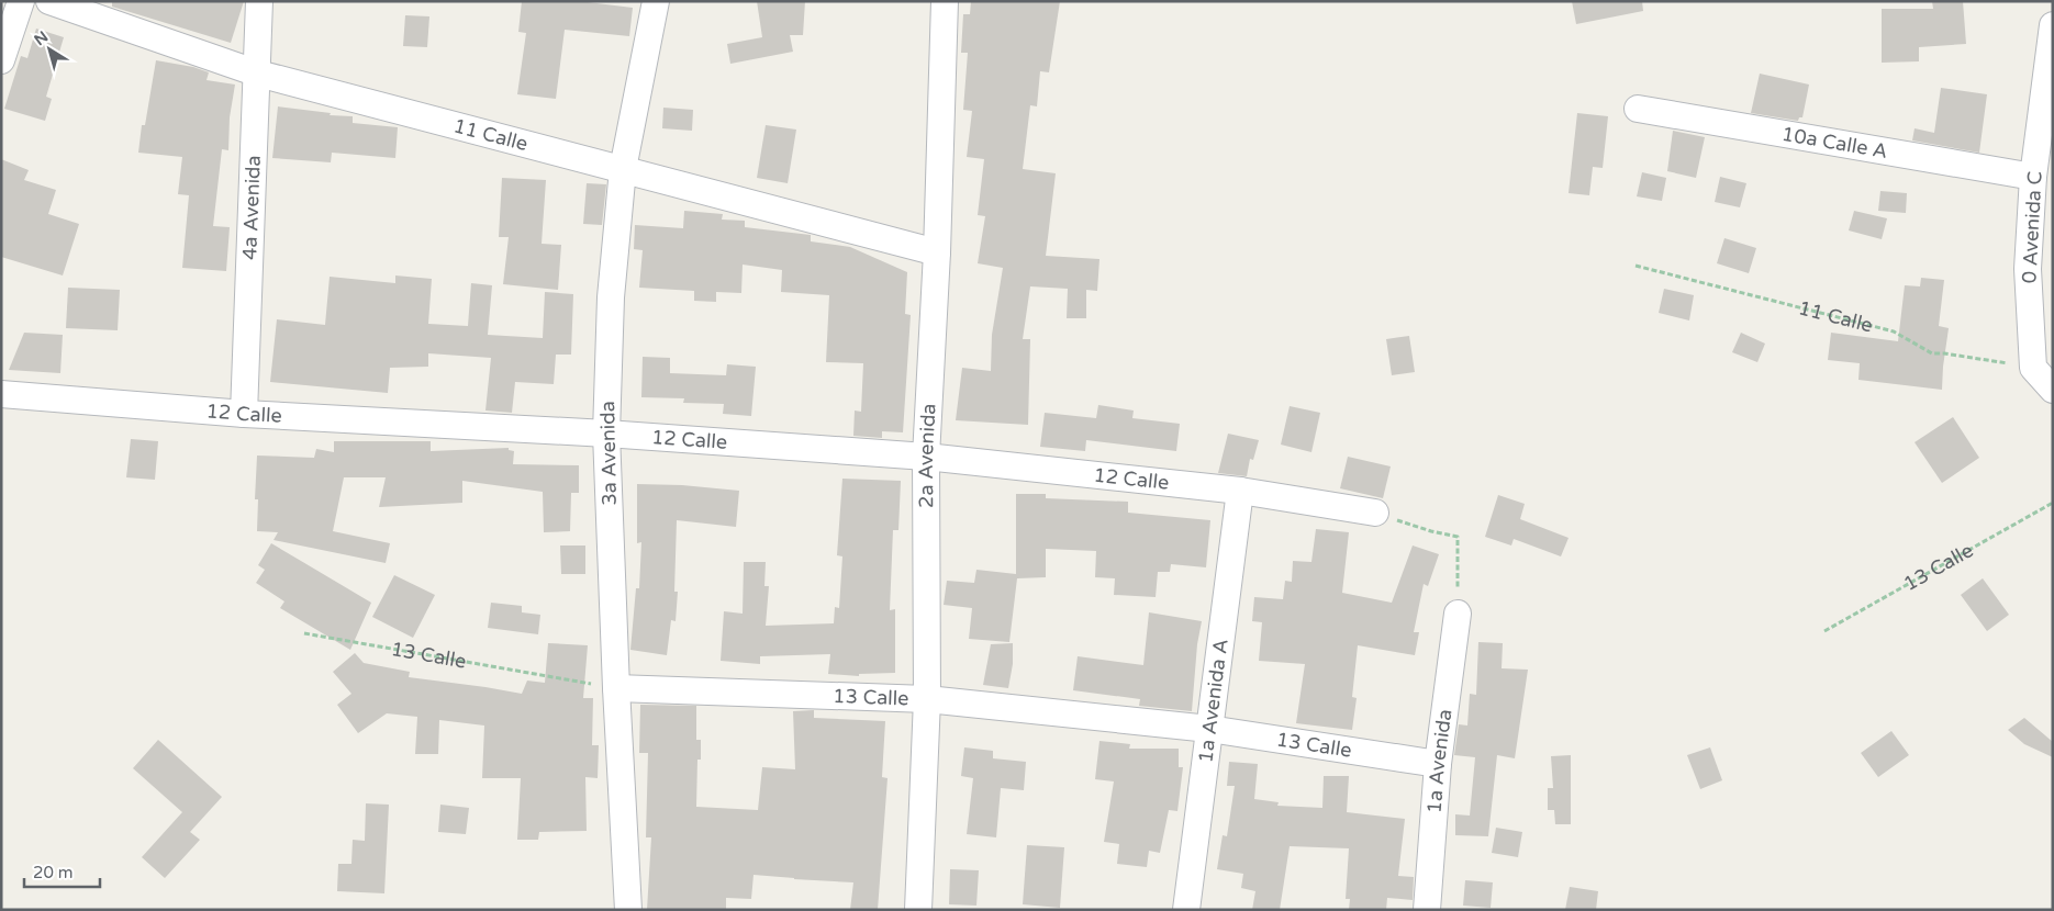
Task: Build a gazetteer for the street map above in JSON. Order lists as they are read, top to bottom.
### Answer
{
  "streets": {
    "street": [
      "11 Calle",
      "10a Calle A",
      "4a Avenida",
      "0 Avenida C",
      "12 Calle",
      "3a Avenida",
      "2a Avenida",
      "13 Calle",
      "1a Avenida A",
      "1a Avenida"
    ]
  },
  "crossings": [
    ["11 Calle", "4a Avenida"],
    ["11 Calle", "0 Avenida C"],
    ["11 Calle", "3a Avenida"],
    ["11 Calle", "2a Avenida"],
    ["10a Calle A", "0 Avenida C"],
    ["4a Avenida", "12 Calle"],
    ["12 Calle", "3a Avenida"],
    ["12 Calle", "2a Avenida"],
    ["12 Calle", "1a Avenida A"],
    ["3a Avenida", "13 Calle"],
    ["2a Avenida", "13 Calle"],
    ["13 Calle", "1a Avenida A"],
    ["13 Calle", "1a Avenida"]
  ],
  "scale_bar": "20 m",
  "north": "top left"
}
